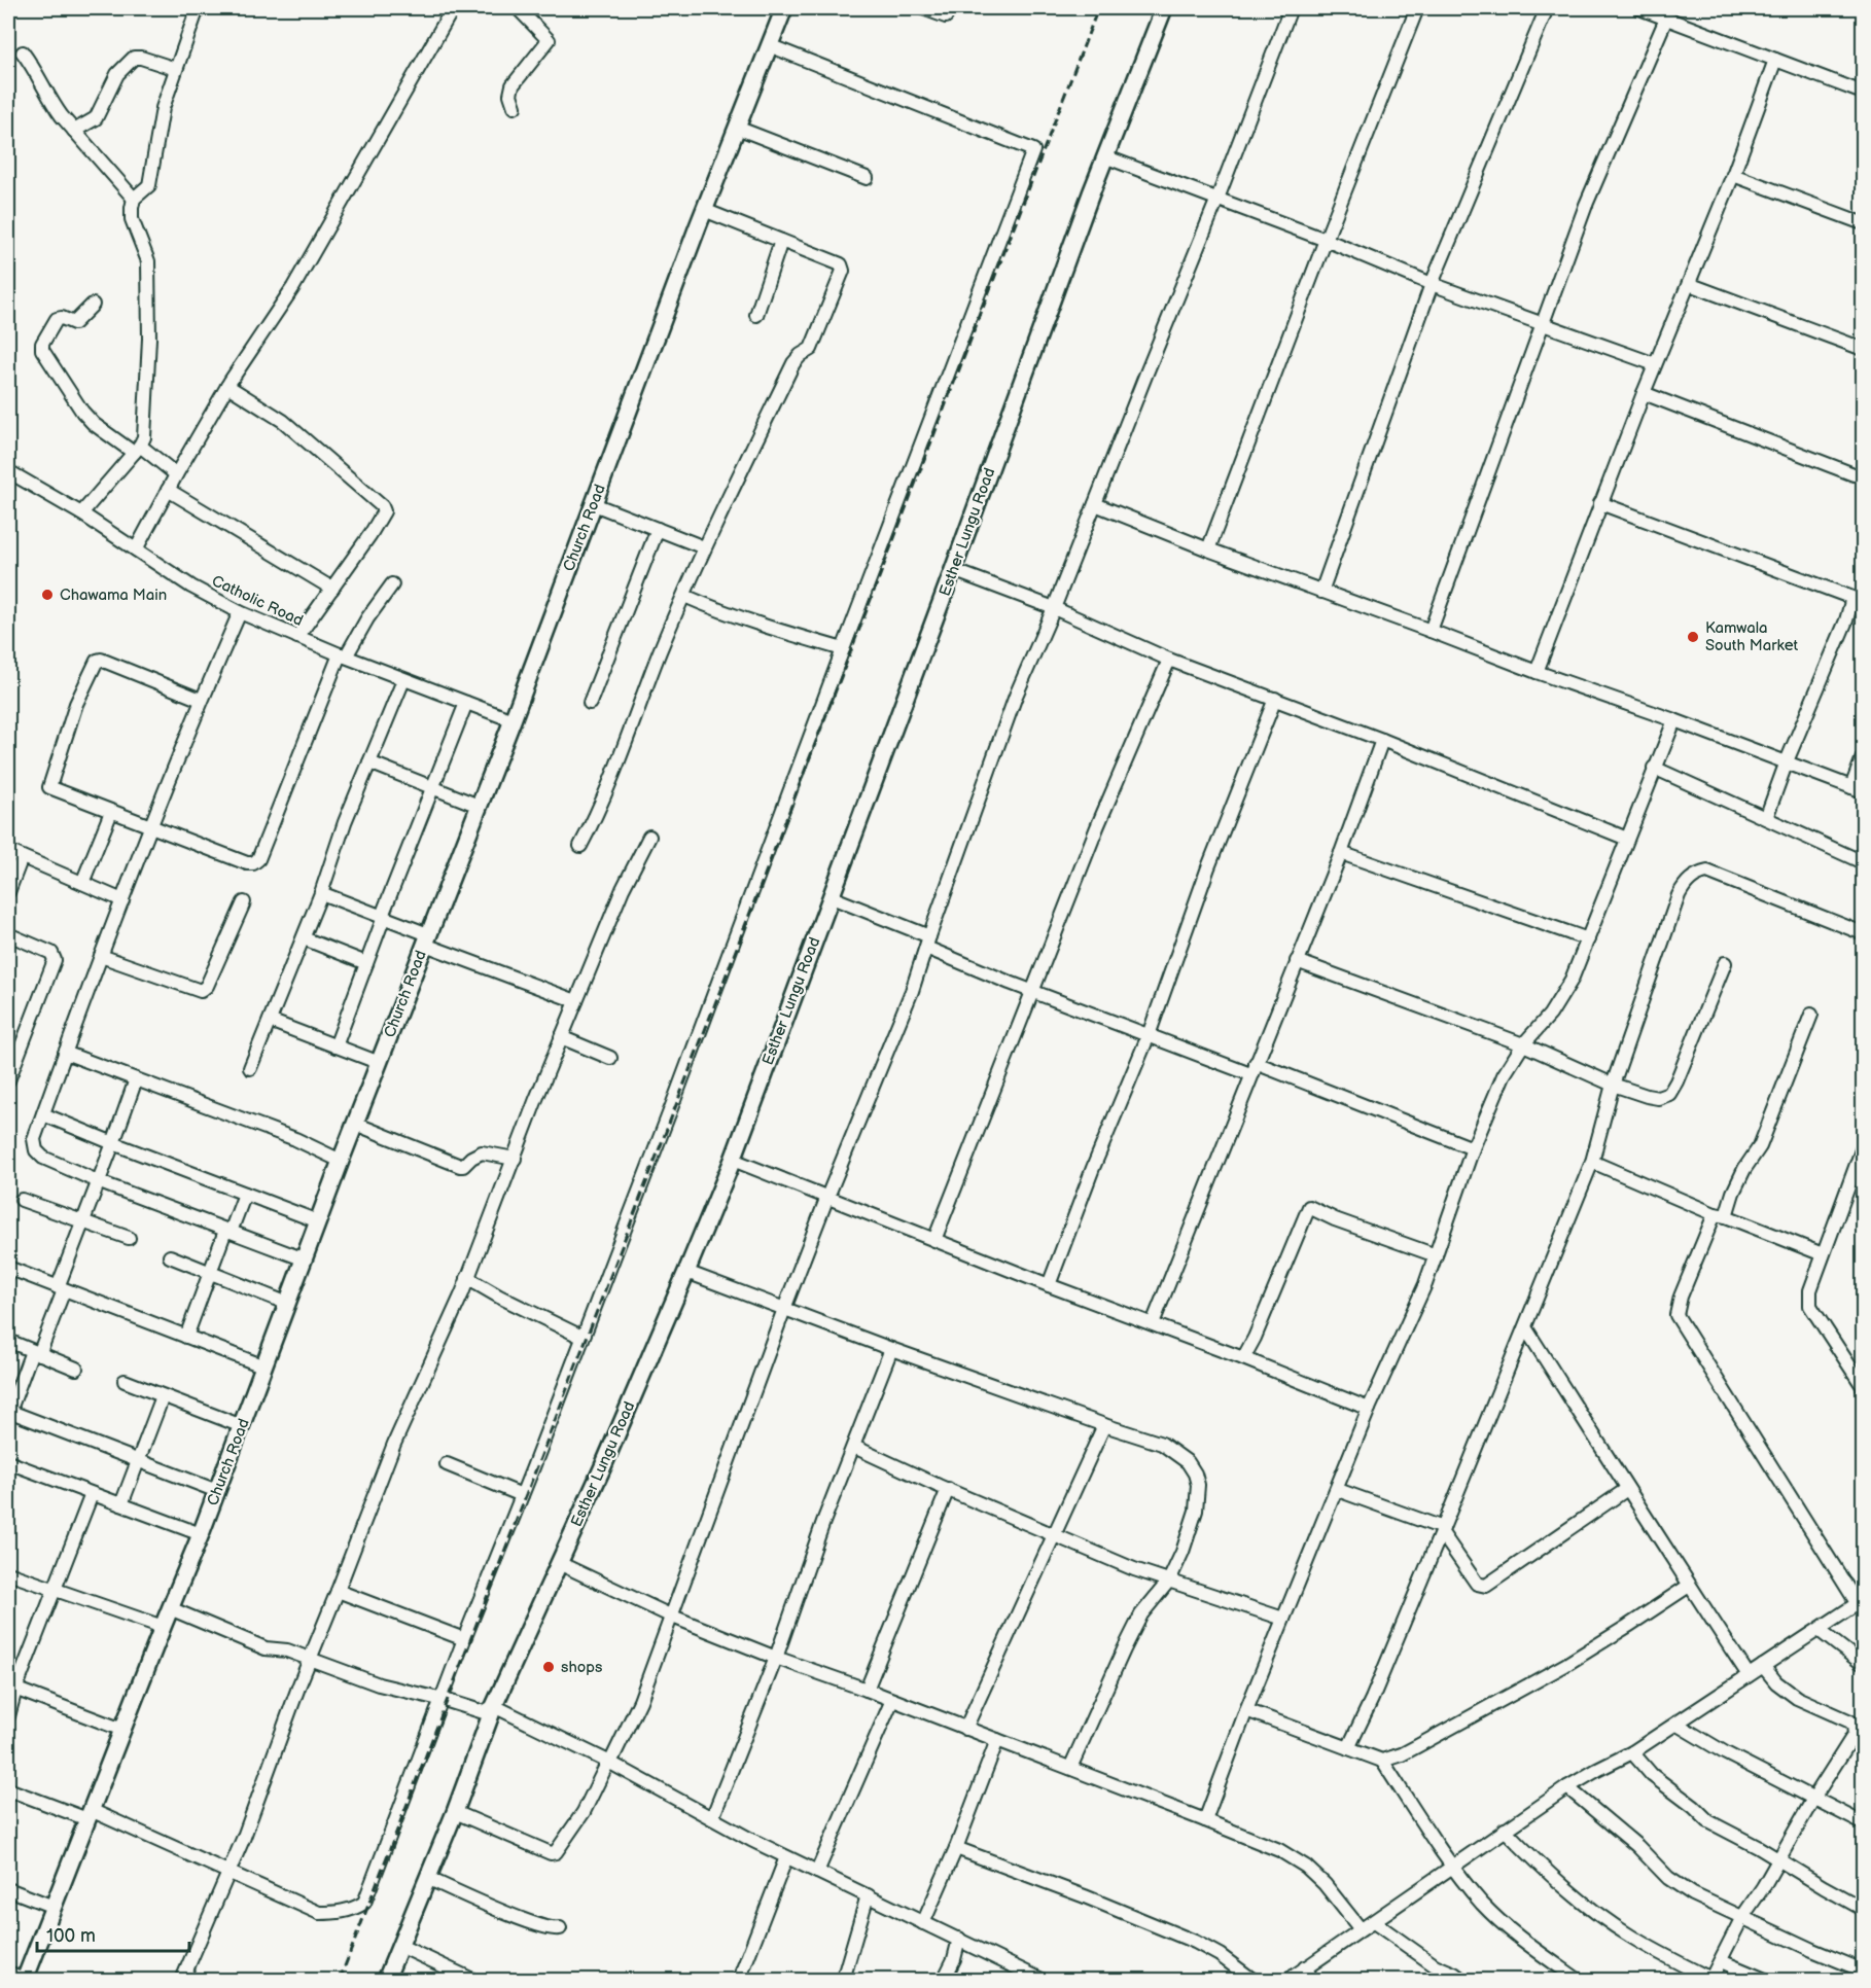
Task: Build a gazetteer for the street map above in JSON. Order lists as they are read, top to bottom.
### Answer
{
  "streets": {
    "street": ["Church Road", "Esther Lungu Road", "Catholic Road"]
  },
  "crossings": [
    ["Church Road", "Catholic Road"]
  ],
  "places": ["Chawama Main", "Kamwala South Market", "shops"],
  "scale_bar": "100 m"
}
